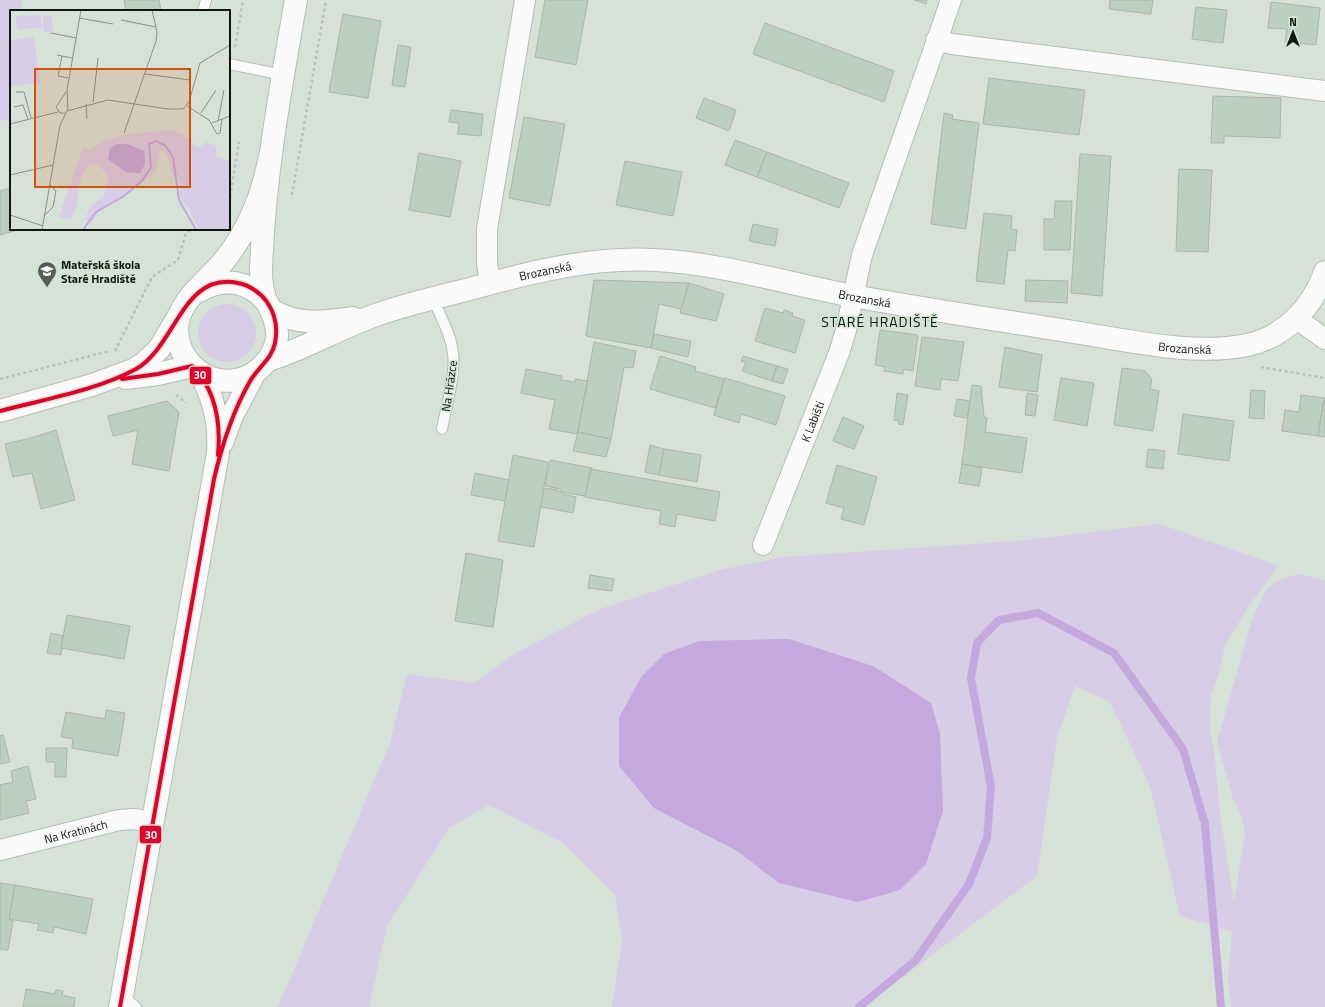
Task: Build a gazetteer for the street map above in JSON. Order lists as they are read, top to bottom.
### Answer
{
  "streets": {
    "street": ["Brozanská", "K Labišti", "Na Kratinách"],
    "lane": ["Na Hrázce"]
  },
  "crossings": [
    ["Brozanská", "Na Hrázce"],
    ["Brozanská", "K Labišti"]
  ],
  "districts": ["STARÉ HRADIŠTĚ"],
  "places": {
    "school or university": ["Mateřská škola Staré Hradiště"]
  },
  "lines": ["transit line 30"],
  "north": "top"
}
